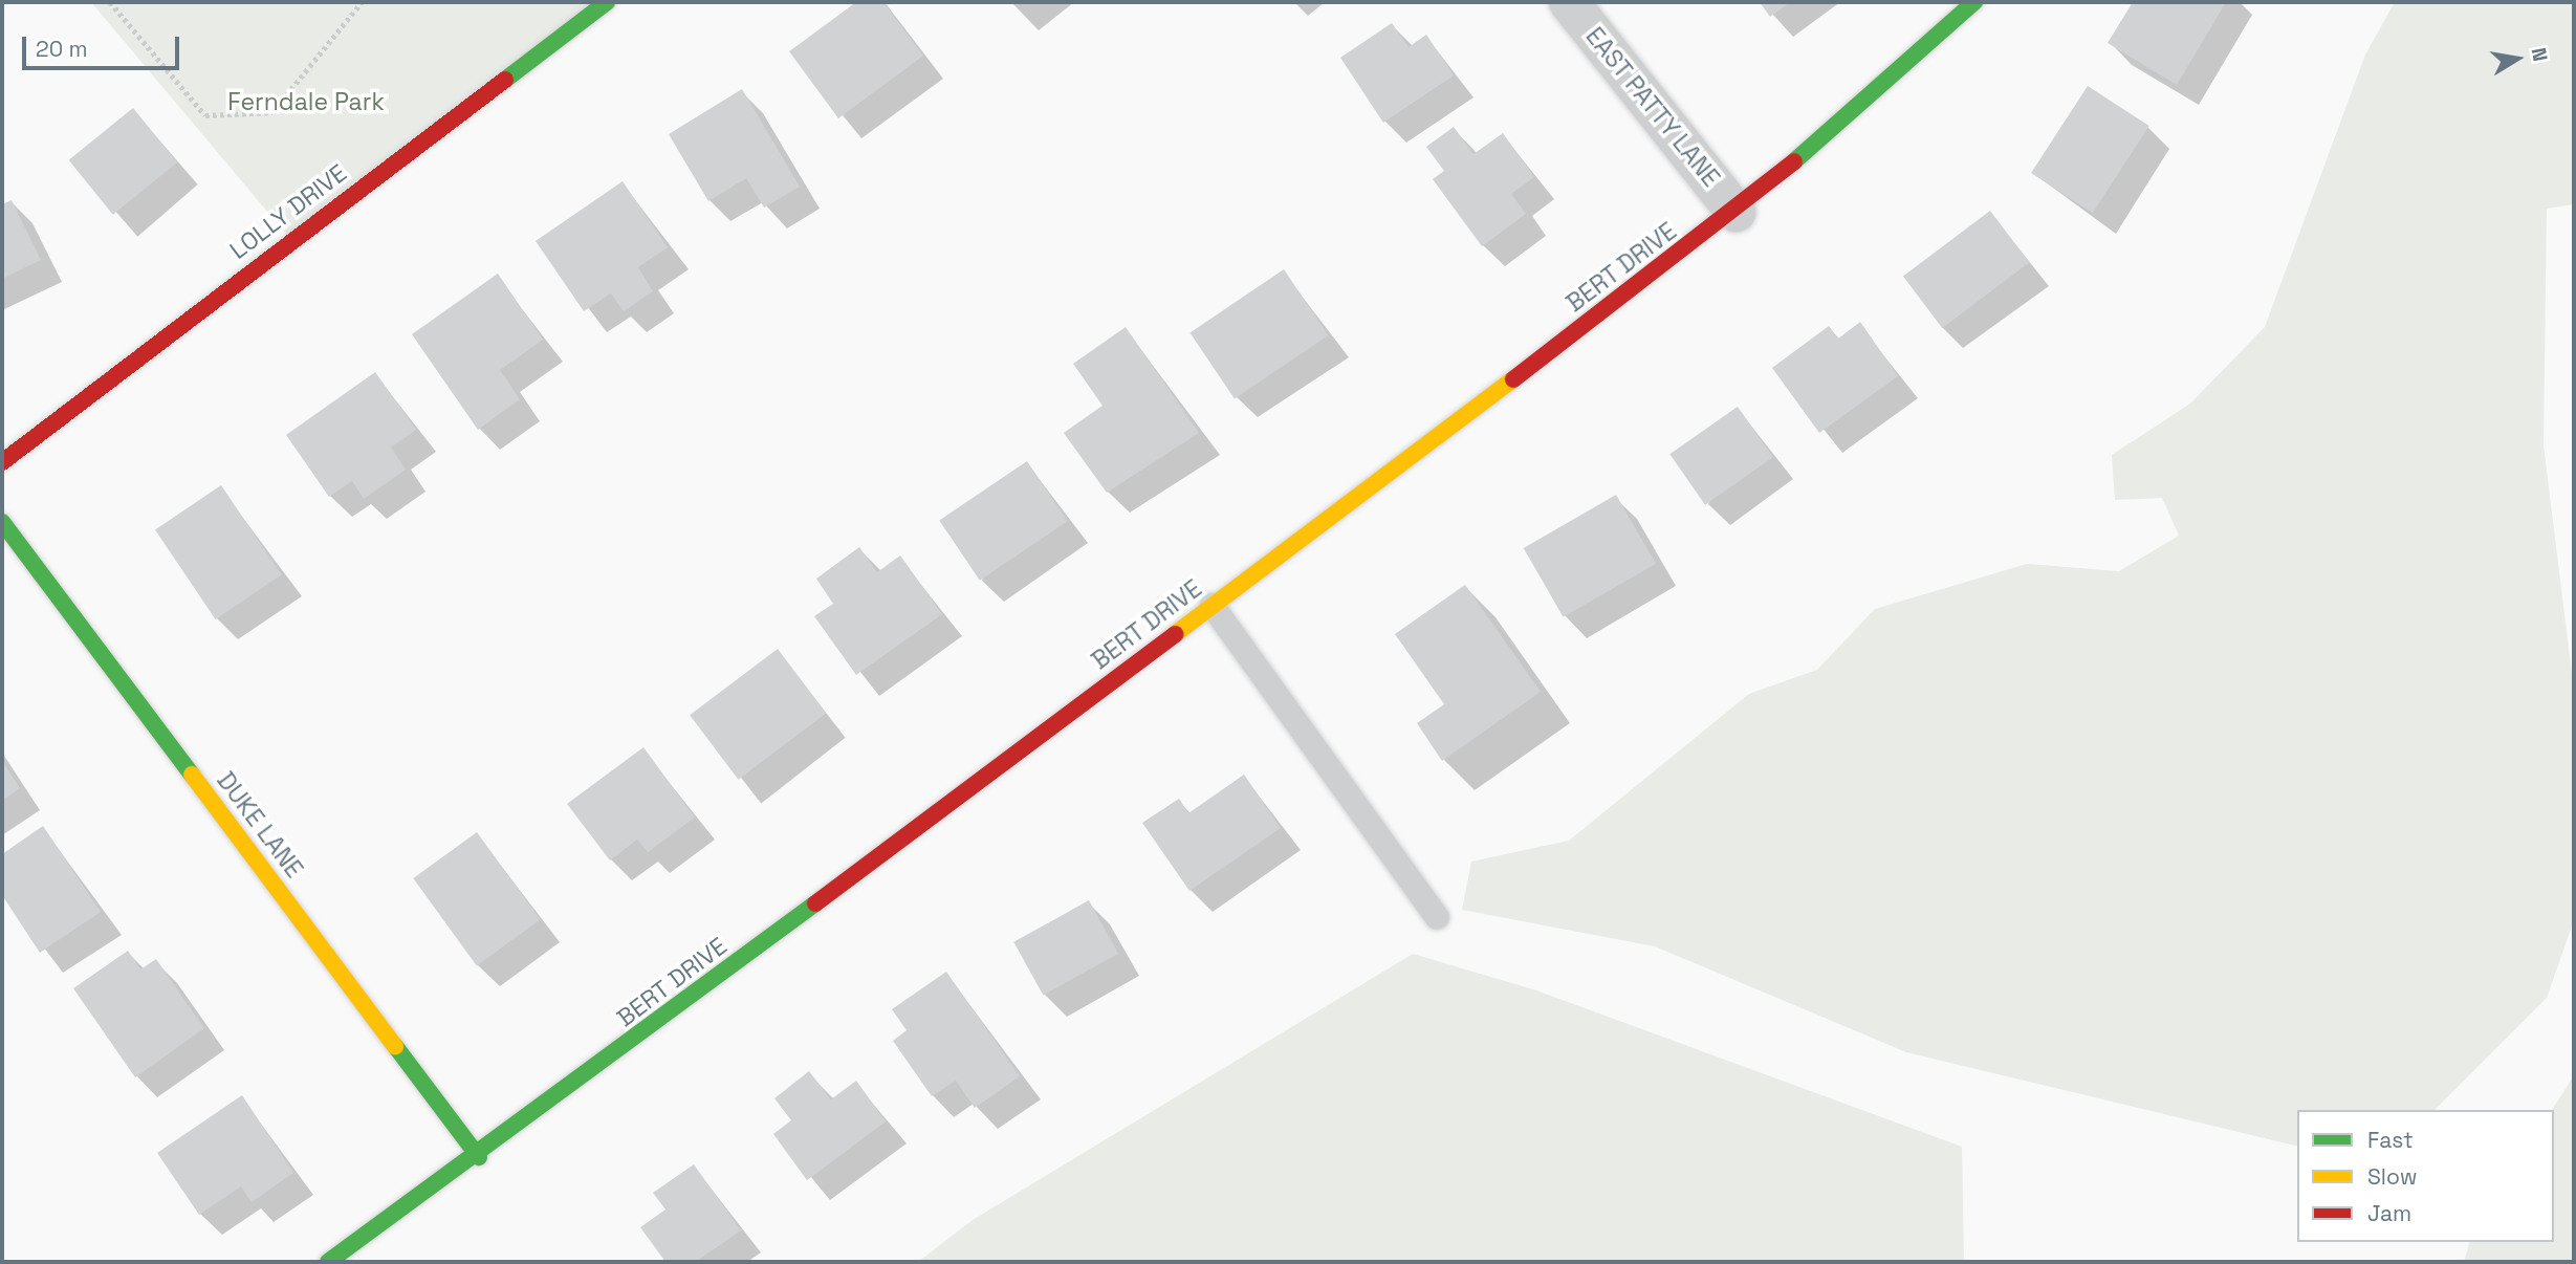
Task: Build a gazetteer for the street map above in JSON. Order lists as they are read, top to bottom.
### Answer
{
  "streets": {
    "street": [
      "EAST PATTY LANE",
      "LOLLY DRIVE",
      "BERT DRIVE",
      "DUKE LANE"
    ]
  },
  "crossings": [
    ["EAST PATTY LANE", "BERT DRIVE"],
    ["BERT DRIVE", "DUKE LANE"]
  ],
  "parks": ["Ferndale Park"],
  "legend": ["Fast", "Slow", "Jam"],
  "scale_bar": "20 m",
  "north": "right"
}
